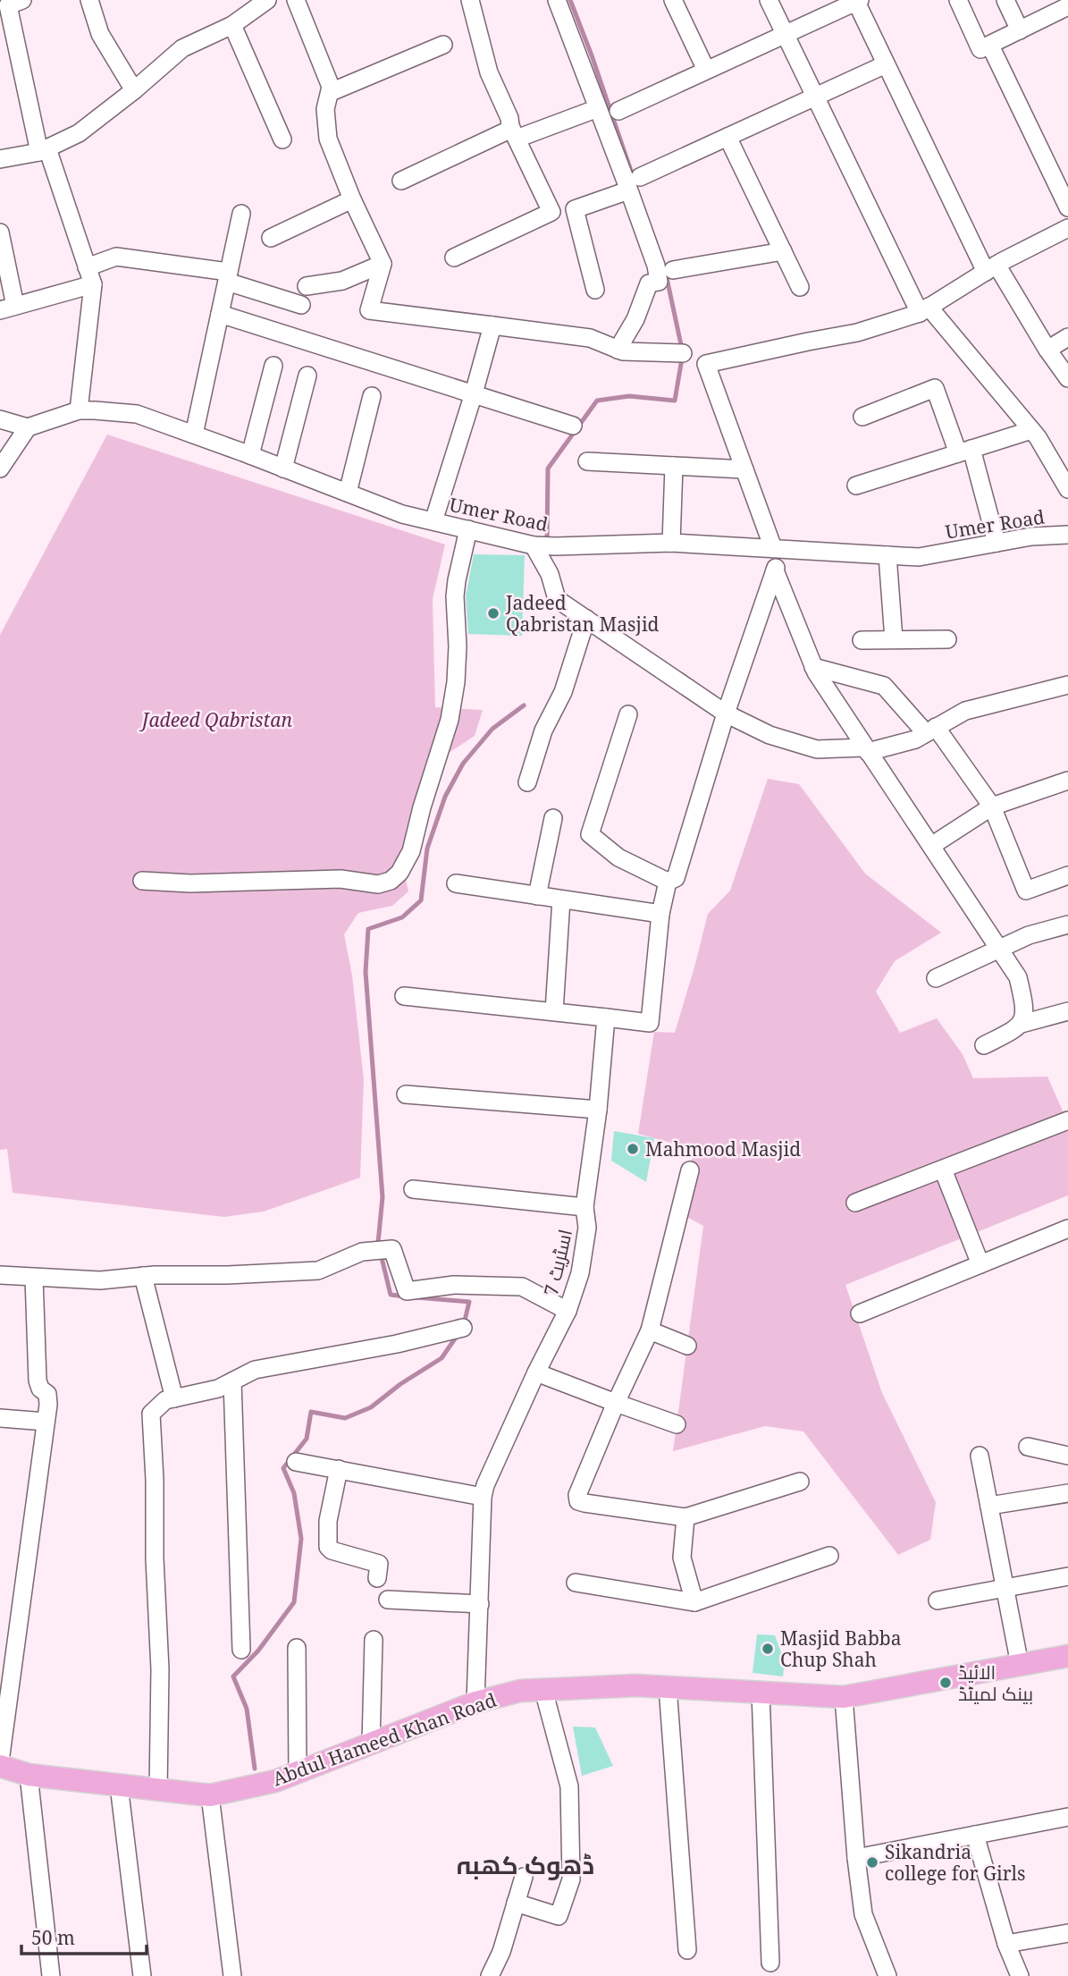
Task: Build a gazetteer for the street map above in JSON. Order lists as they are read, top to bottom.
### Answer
{
  "streets": {
    "main road": ["Abdul Hameed Khan Road"],
    "street": ["Umer Road", "اسٹریٹ 7"]
  },
  "crossings": [
    ["اسٹریٹ 7", "Abdul Hameed Khan Road"]
  ],
  "districts": ["ڈھوک کھبہ"],
  "parks": ["Jadeed Qabristan"],
  "places": [
    "Jadeed Qabristan Masjid",
    "Mahmood Masjid",
    "Masjid Babba Chup Shah",
    "الائیڈ بینک لمیٹڈ",
    "Sikandria college for Girls"
  ],
  "scale_bar": "50 m"
}
